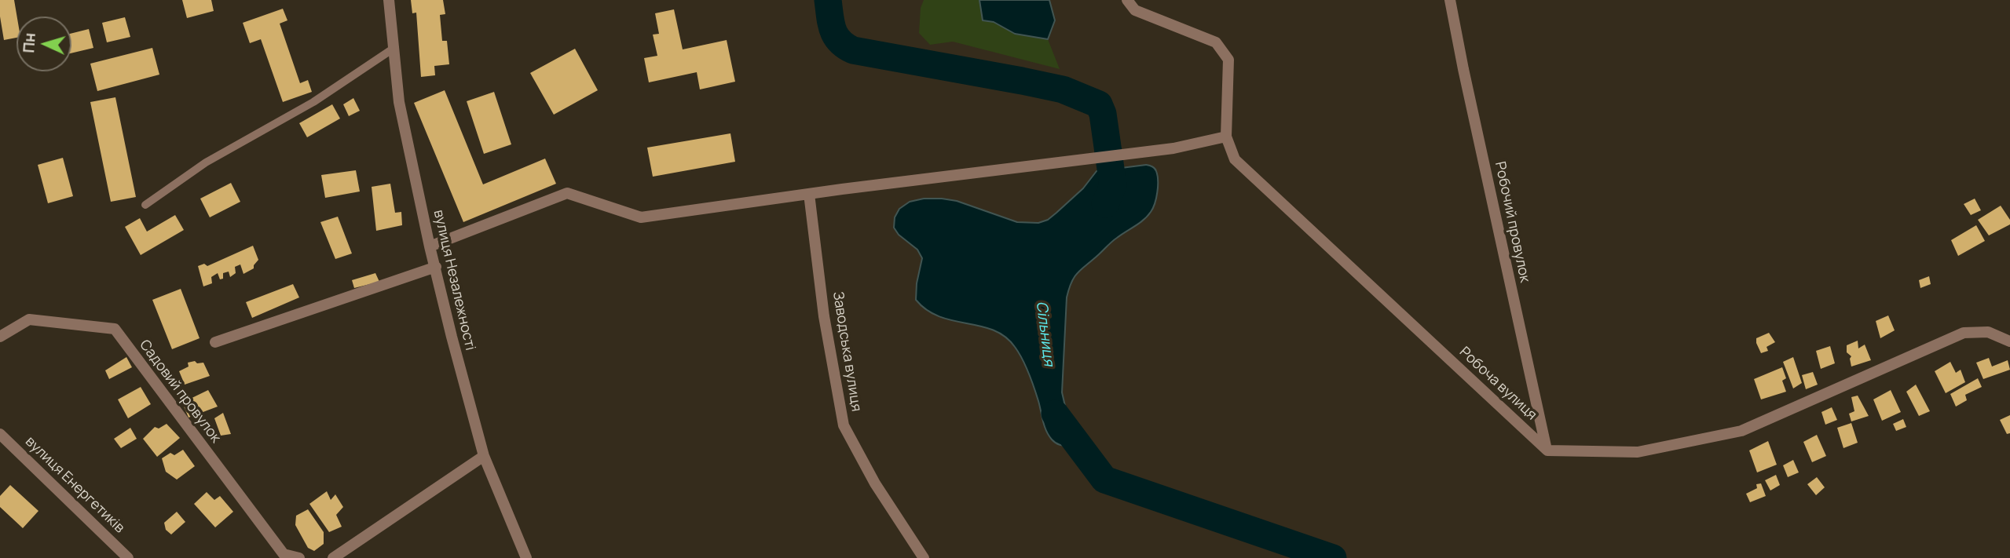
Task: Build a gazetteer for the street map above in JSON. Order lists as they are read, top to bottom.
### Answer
{
  "streets": {
    "street": [
      "Робочий провулок",
      "вулиця Незалежності",
      "Заводська вулиця",
      "Робоча вулиця",
      "Садовий провулок",
      "вулиця Енергетиків"
    ]
  },
  "crossings": [
    ["Робочий провулок", "Робоча вулиця"]
  ],
  "water": ["Сільниця"],
  "north": "left"
}
